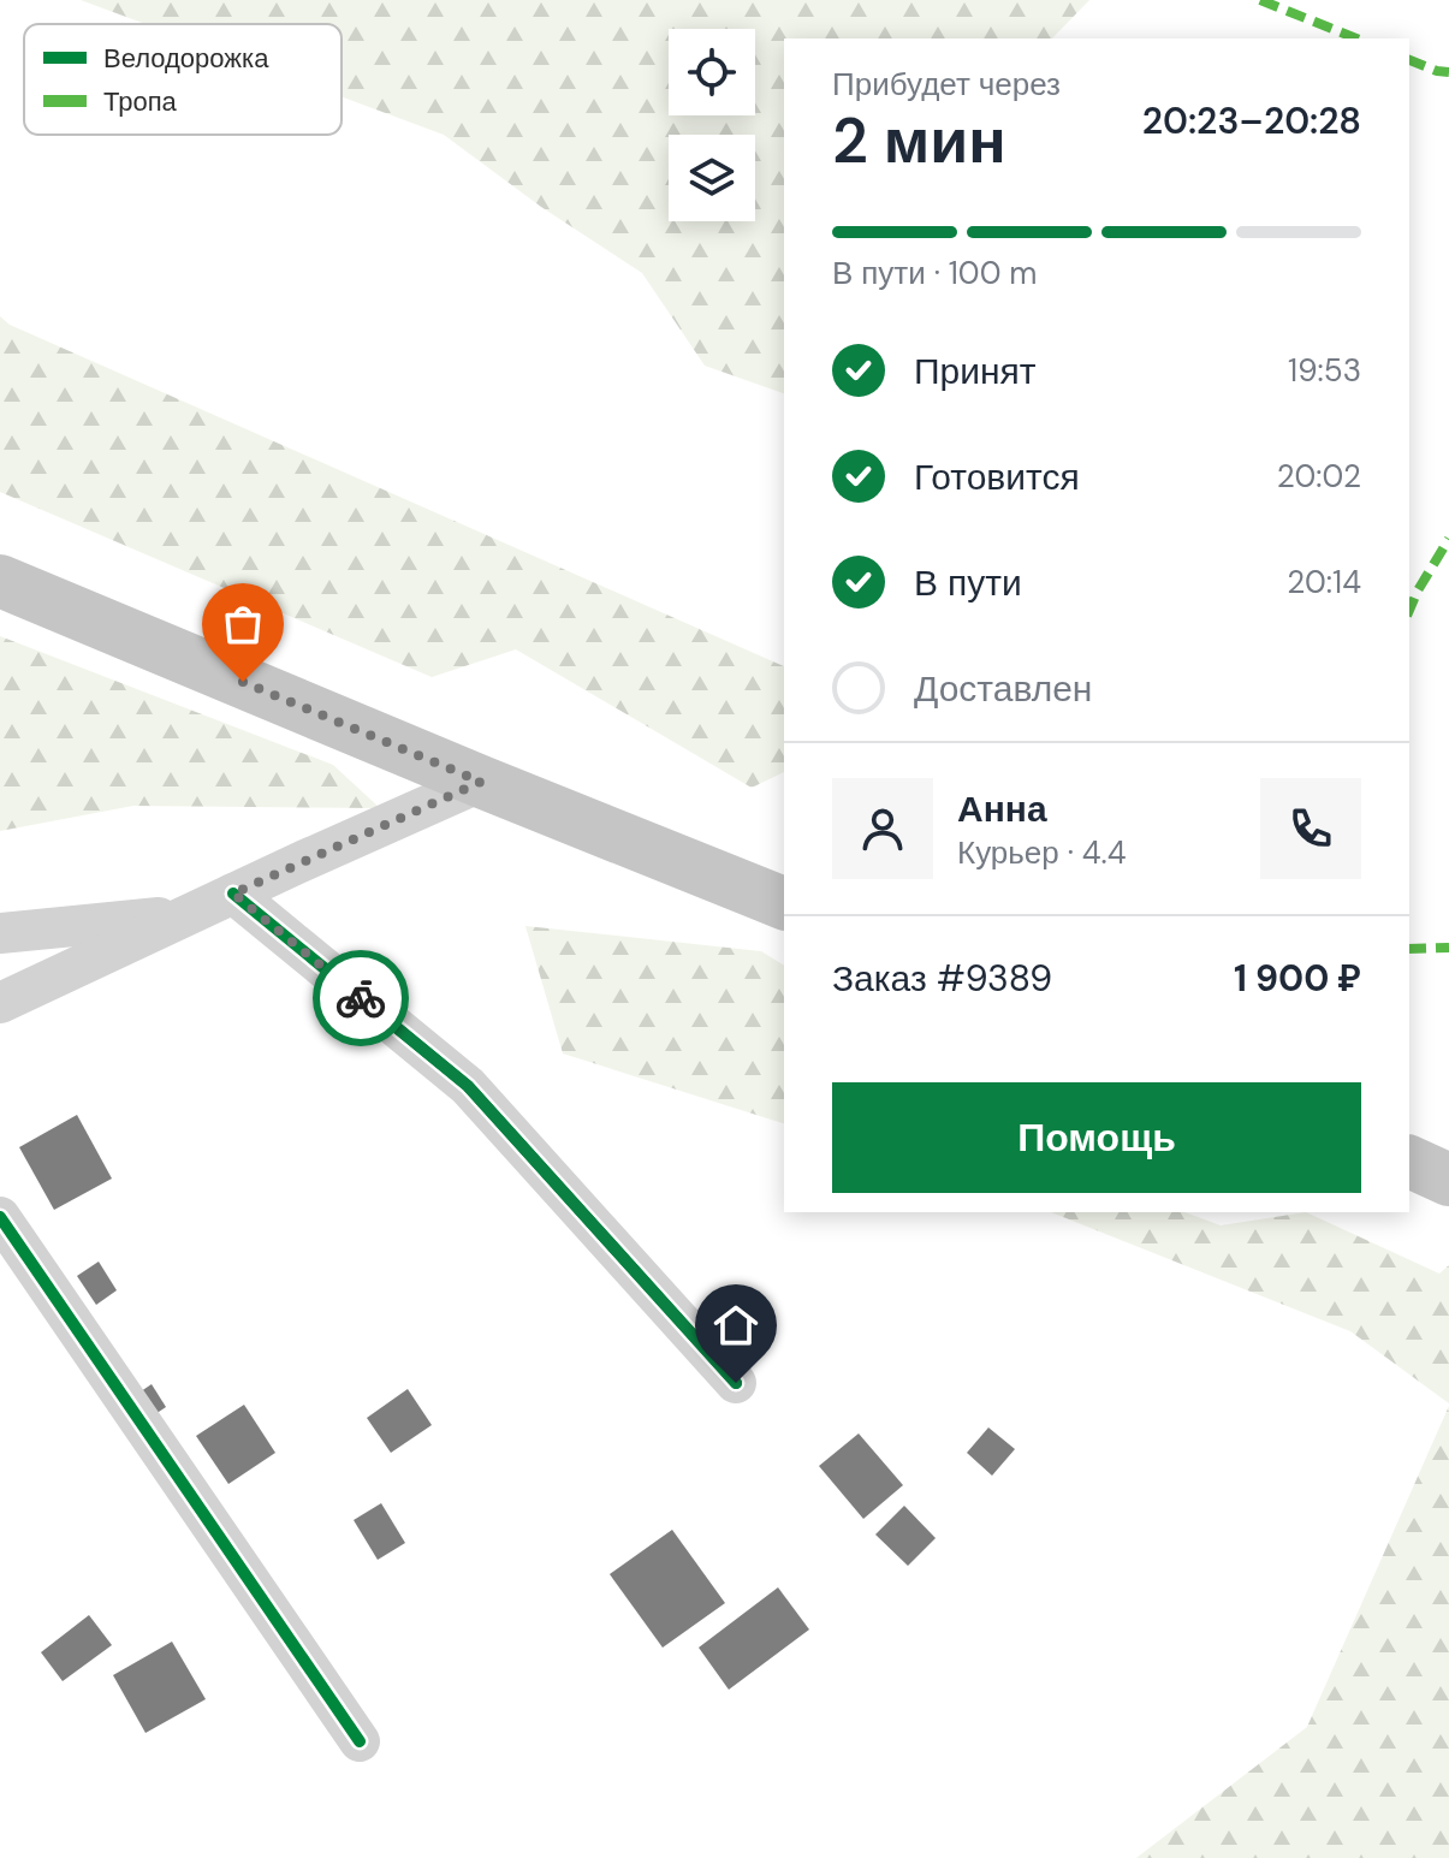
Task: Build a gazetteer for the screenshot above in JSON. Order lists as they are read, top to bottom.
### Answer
{
  "legend": ["Велодорожка", "Тропа"],
  "page": {
    "heading": ["2 мин", "Прибудет через", "20:23–20:28"],
    "panel": [
      "Анна",
      "Курьер · 4.4",
      "Заказ #9389",
      "1 900 ₽"
    ],
    "bar": "В пути · 100 m",
    "list": [
      ["Принят", "19:53"],
      ["Готовится", "20:02"],
      ["В пути", "20:14"],
      "Доставлен"
    ],
    "buttons": "Помощь"
  }
}
